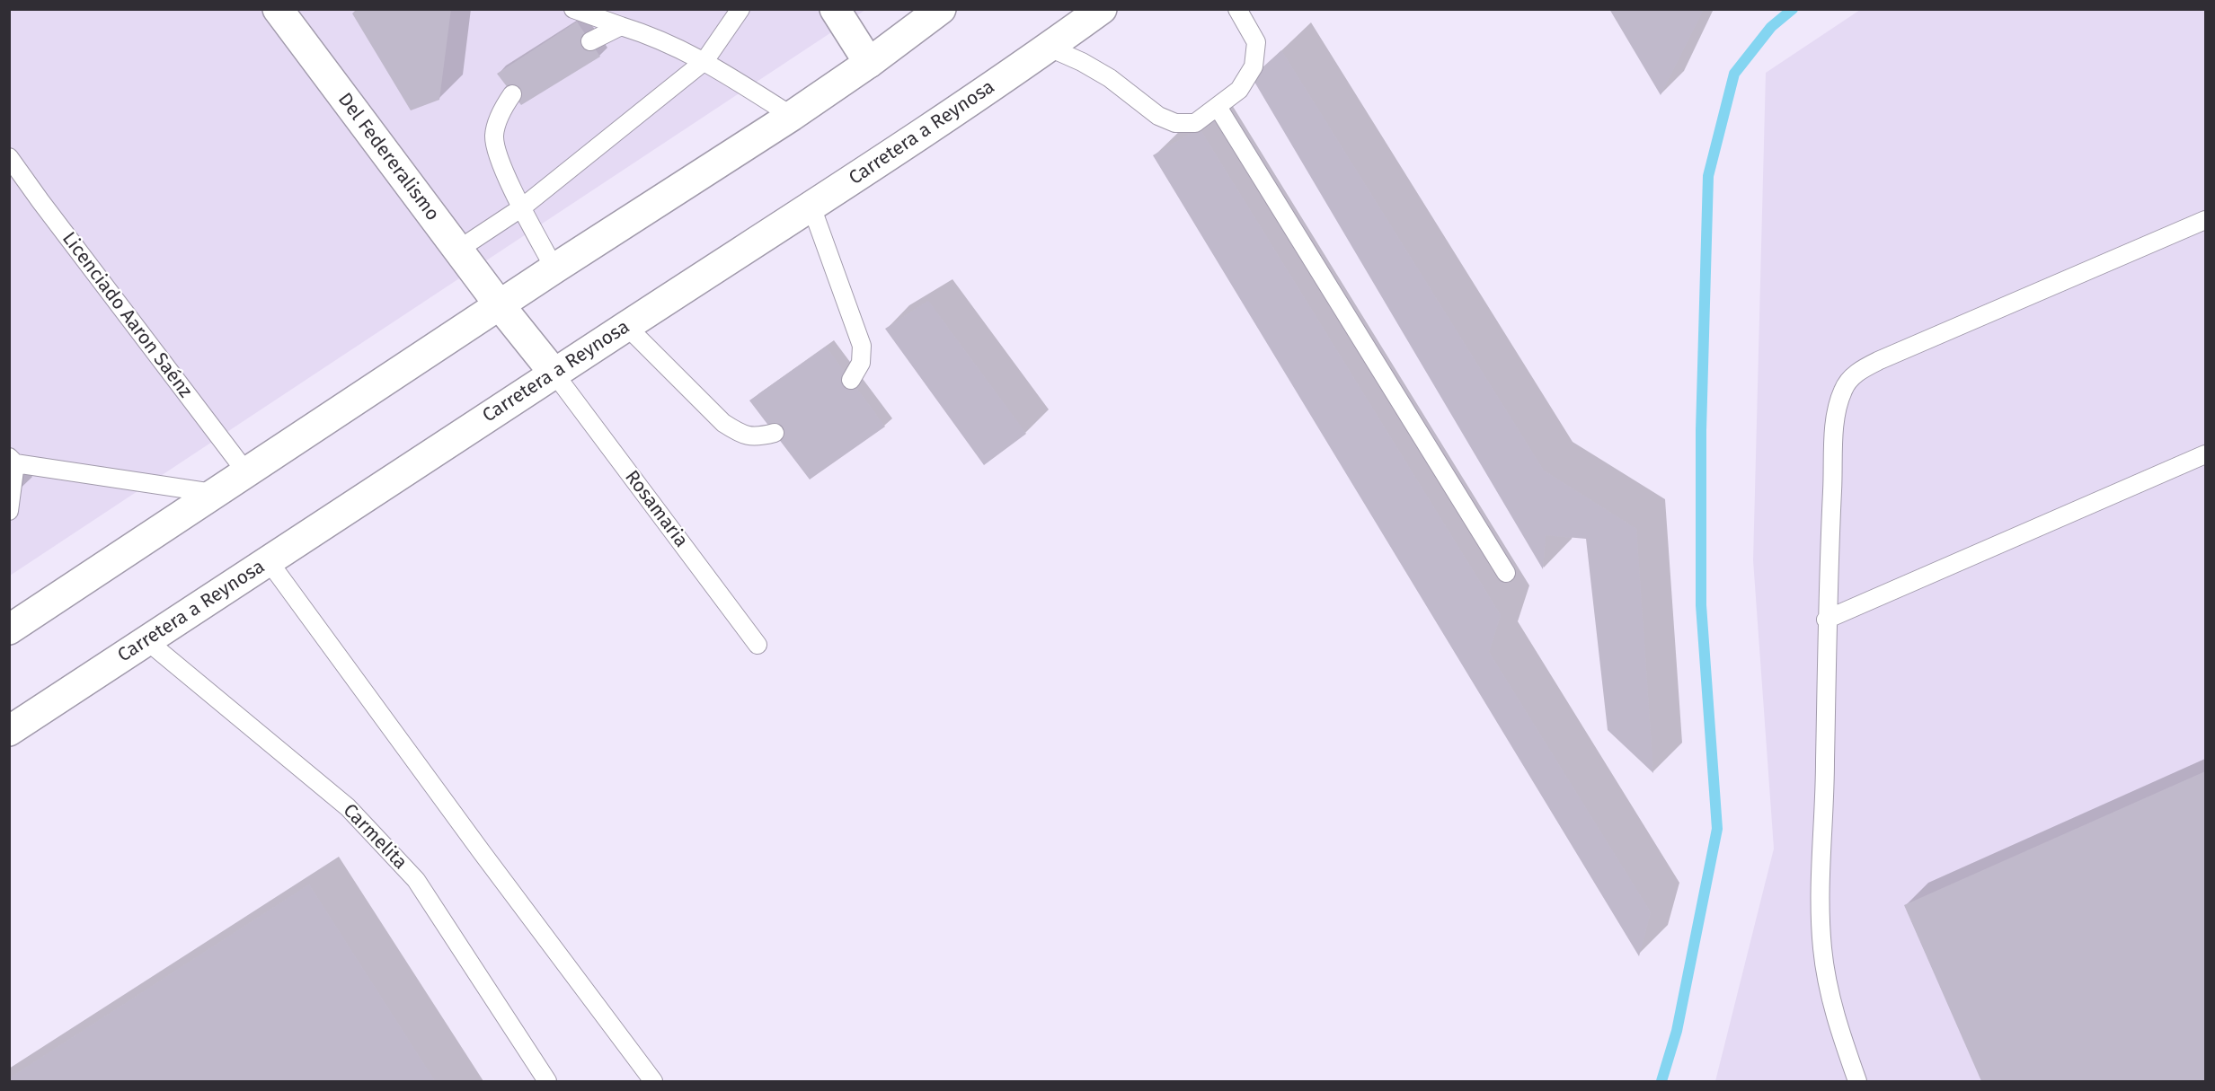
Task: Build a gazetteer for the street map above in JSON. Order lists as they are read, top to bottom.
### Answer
{
  "streets": {
    "main road": ["Carretera a Reynosa", "Del Federeralismo"],
    "lane": ["Licenciado Aaron Saénz", "Rosamaria", "Carmelita"]
  },
  "crossings": [
    ["Carretera a Reynosa", "Del Federeralismo"],
    ["Carretera a Reynosa", "Rosamaria"],
    ["Carretera a Reynosa", "Carmelita"],
    ["Del Federeralismo", "Rosamaria"]
  ]
}
